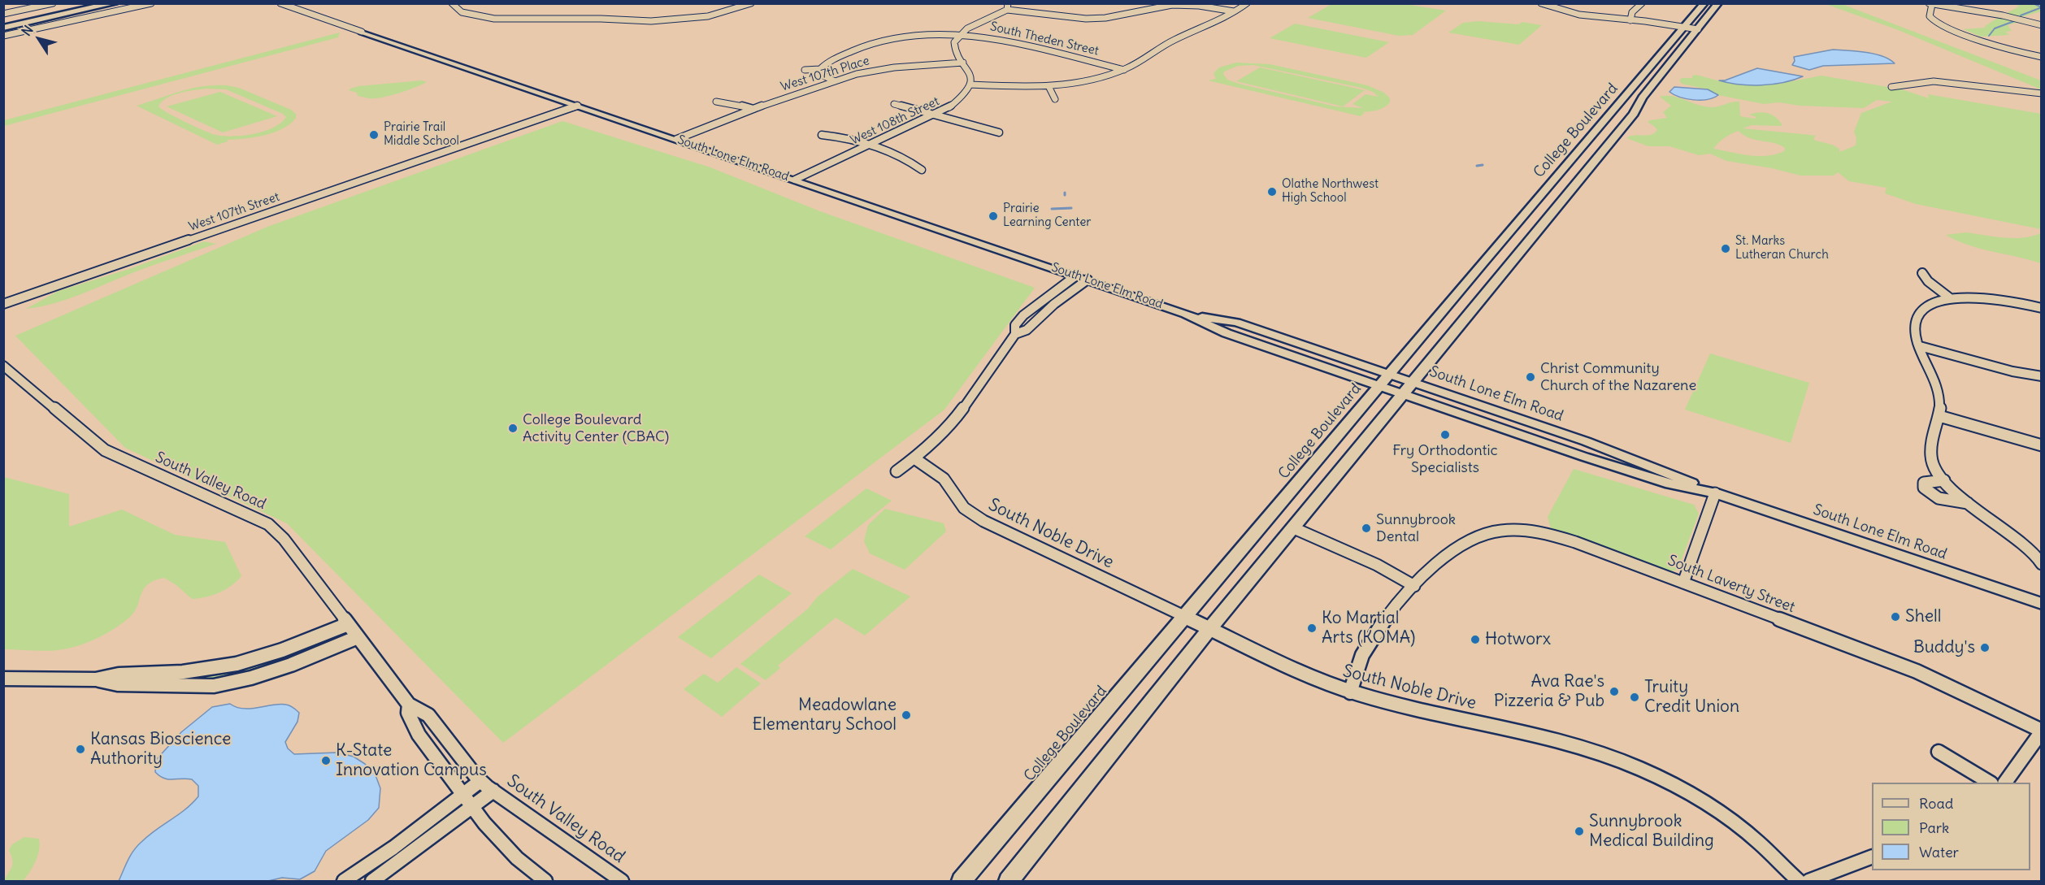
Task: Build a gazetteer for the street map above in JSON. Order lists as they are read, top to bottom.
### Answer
{
  "streets": {
    "main road": ["College Boulevard"],
    "street": [
      "South Theden Street",
      "West 107th Place",
      "West 108th Street",
      "South Lone Elm Road",
      "West 107th Street",
      "South Valley Road",
      "South Noble Drive",
      "South Laverty Street"
    ]
  },
  "crossings": [
    ["West 107th Place", "South Lone Elm Road"],
    ["West 108th Street", "South Lone Elm Road"],
    ["College Boulevard", "South Lone Elm Road"],
    ["College Boulevard", "South Noble Drive"],
    ["South Lone Elm Road", "West 107th Street"],
    ["South Noble Drive", "South Laverty Street"]
  ],
  "places": [
    "Prairie Trail Middle School",
    "Olathe Northwest High School",
    "Prairie Learning Center",
    "St. Marks Lutheran Church",
    "Christ Community Church of the Nazarene",
    "College Boulevard Activity Center (CBAC)",
    "Fry Orthodontic Specialists",
    "Sunnybrook Dental",
    "Shell",
    "Ko Martial Arts (KOMA)",
    "Hotworx",
    "Buddy's",
    "Ava Rae's Pizzeria & Pub",
    "Truity Credit Union",
    "Meadowlane Elementary School",
    "Kansas Bioscience Authority",
    "K-State Innovation Campus",
    "Sunnybrook Medical Building"
  ],
  "legend": ["Road", "Park", "Water"],
  "north": "top left"
}
